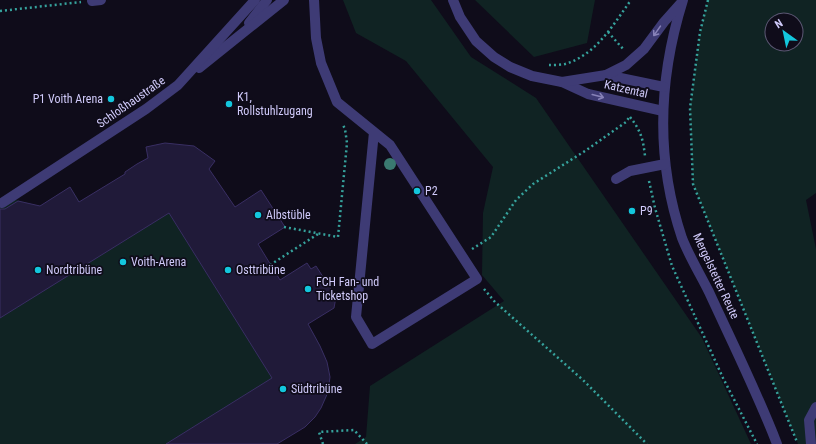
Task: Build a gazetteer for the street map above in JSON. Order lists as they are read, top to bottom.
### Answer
{
  "streets": {
    "street": ["Katzental", "Schloßhaustraße", "Mergelstetter Reute"]
  },
  "crossings": [
    ["Katzental", "Mergelstetter Reute"]
  ],
  "places": [
    "P1 Voith Arena",
    "K1, Rollstuhlzugang",
    "P2",
    "P9",
    "Albstüble",
    "Voith-Arena",
    "Nordtribüne",
    "Osttribüne",
    "FCH Fan- und Ticketshop",
    "Südtribüne"
  ],
  "north": "top left"
}
